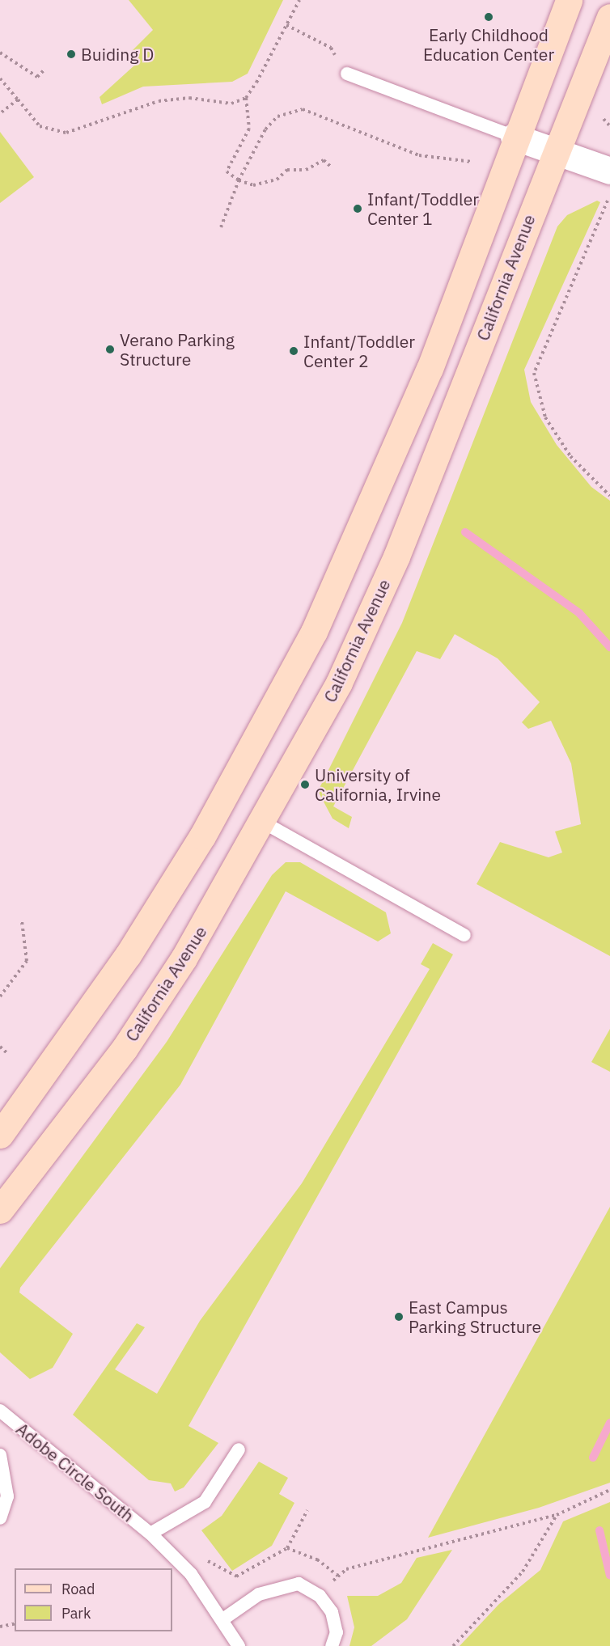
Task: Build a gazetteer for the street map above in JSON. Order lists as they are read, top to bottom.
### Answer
{
  "streets": {
    "main road": ["California Avenue"],
    "lane": ["Adobe Circle South"]
  },
  "places": [
    "Early Childhood Education Center",
    "Buiding D",
    "Infant/Toddler Center 1",
    "Verano Parking Structure",
    "Infant/Toddler Center 2",
    "University of California, Irvine",
    "East Campus Parking Structure"
  ],
  "legend": ["Road", "Park"]
}
